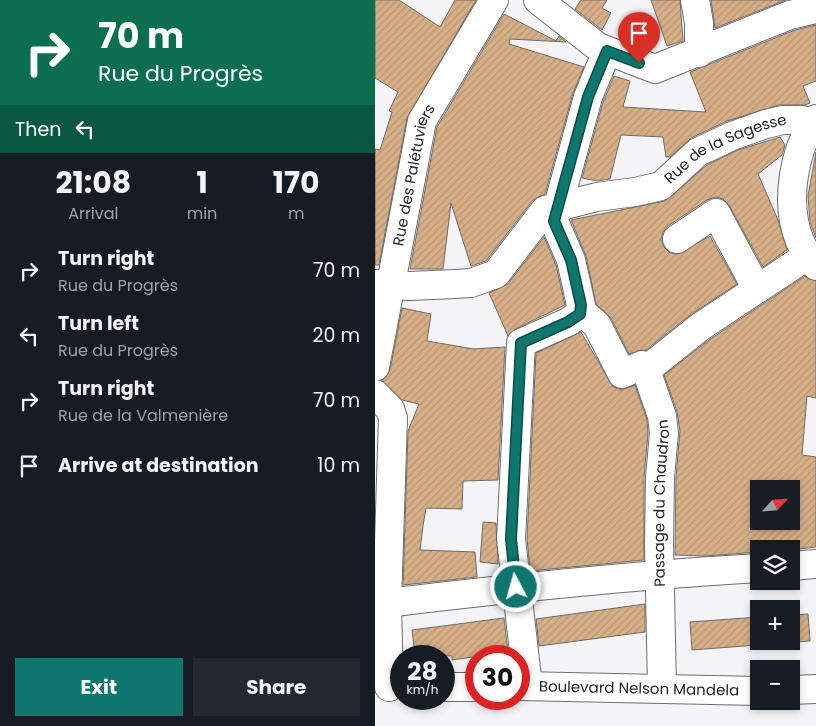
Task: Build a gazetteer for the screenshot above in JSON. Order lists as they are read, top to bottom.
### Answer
{
  "streets": {
    "street": [
      "Rue de la Sagesse",
      "Rue des Palétuviers",
      "Passage du Chaudron",
      "Boulevard Nelson Mandela"
    ]
  },
  "crossings": [
    ["Rue de la Sagesse", "Rue des Palétuviers"],
    ["Passage du Chaudron", "Boulevard Nelson Mandela"]
  ],
  "north": "top right",
  "page": {
    "turn": ["70 m", "Rue du Progrès"],
    "then": "Then",
    "eta": [
      "21:08",
      "Arrival",
      "1",
      "min",
      "170",
      "m"
    ],
    "list": [
      {
        "name": "Turn right",
        "note": "Rue du Progrès",
        "value": "70 m"
      },
      {
        "name": "Turn left",
        "note": "Rue du Progrès",
        "value": "20 m"
      },
      {
        "name": "Turn right",
        "note": "Rue de la Valmenière",
        "value": "70 m"
      },
      {
        "name": "Arrive at destination",
        "value": "10 m"
      }
    ],
    "map_buttons": ["+", "−"],
    "speed": "28 km/h",
    "limit": "30",
    "buttons": ["Exit", "Share"]
  }
}
